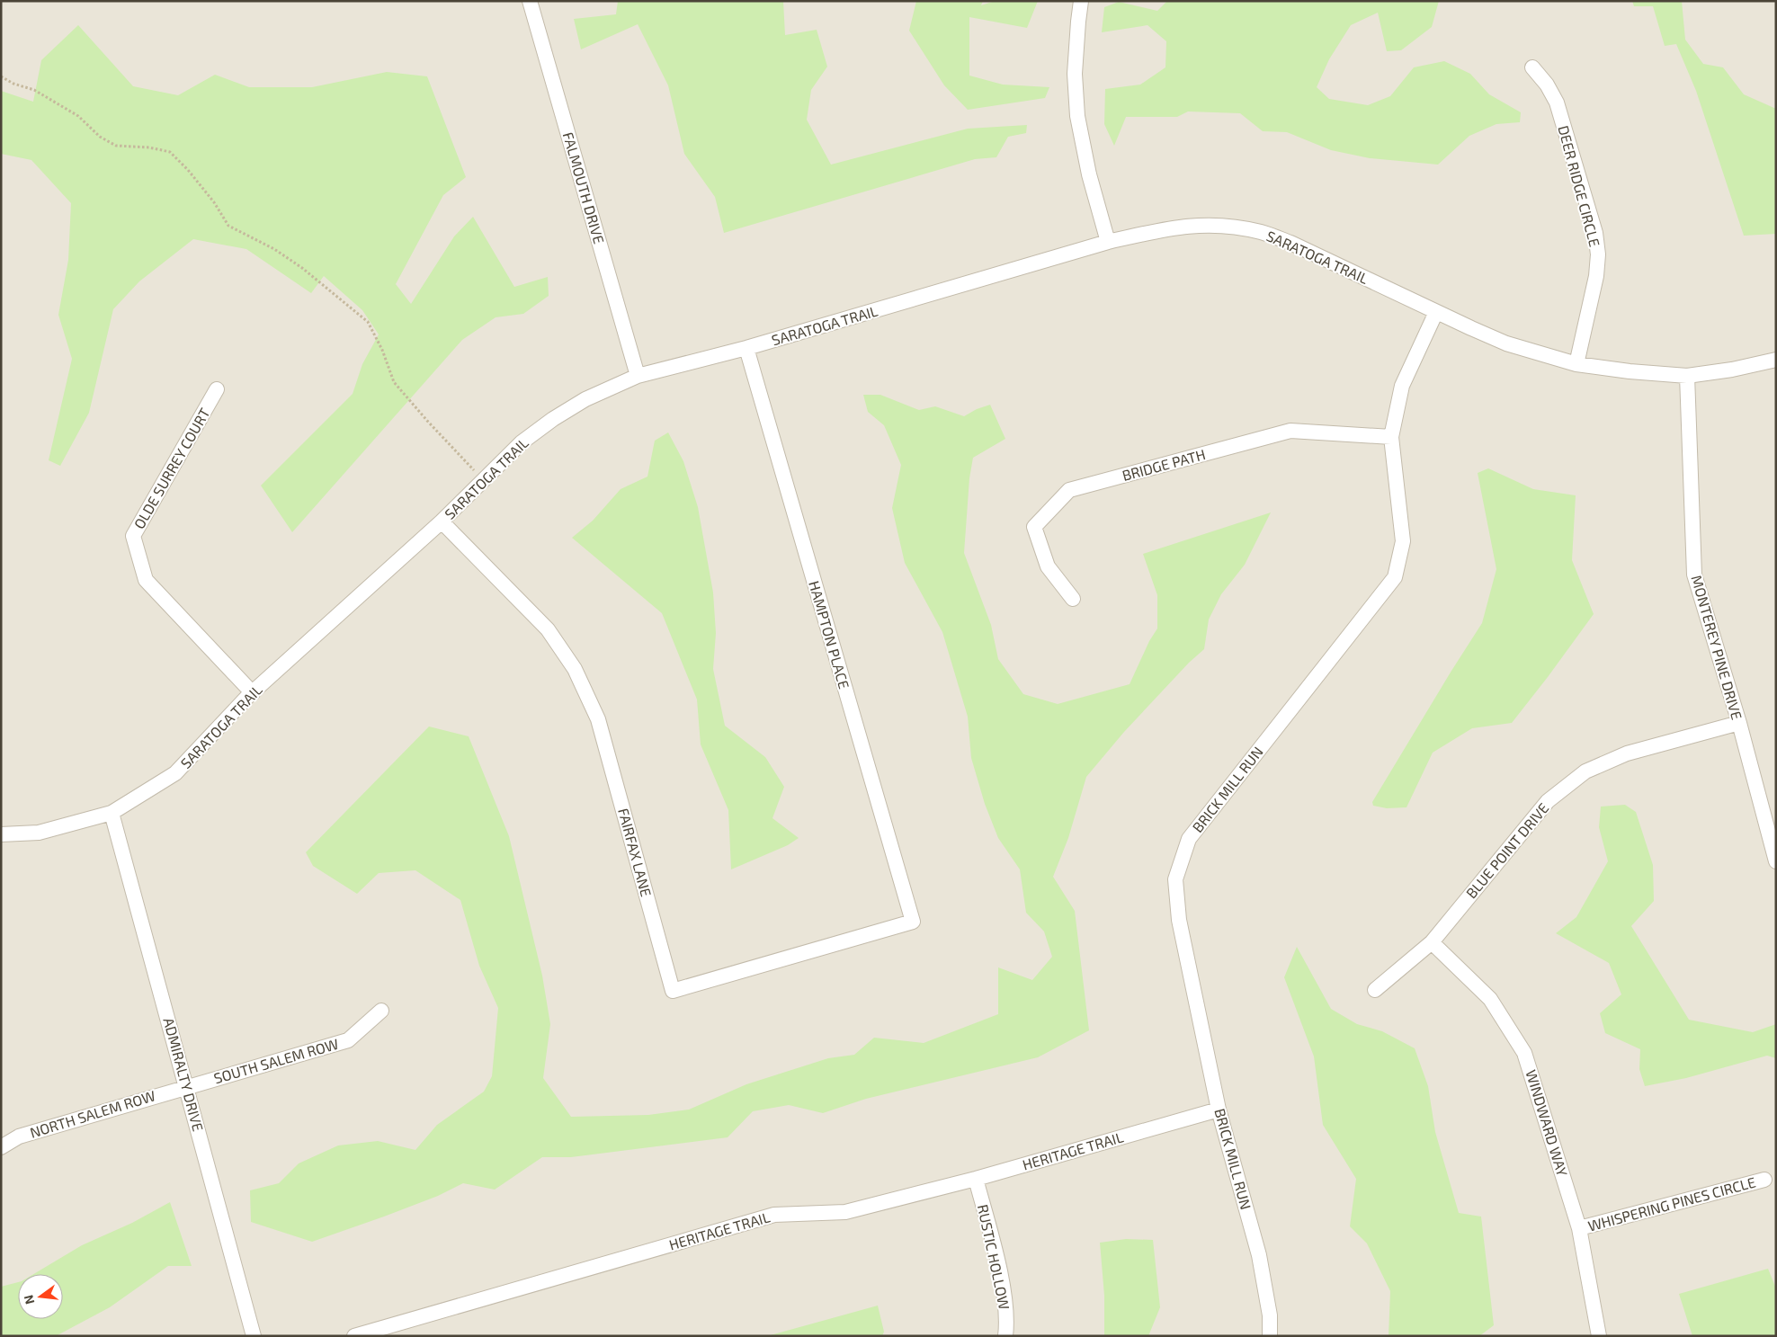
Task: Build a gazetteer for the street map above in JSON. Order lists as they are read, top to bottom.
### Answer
{
  "streets": {
    "street": [
      "DEER RIDGE CIRCLE",
      "FALMOUTH DRIVE",
      "SARATOGA TRAIL",
      "BRIDGE PATH",
      "OLDE SURREY COURT",
      "HAMPTON PLACE",
      "MONTEREY PINE DRIVE",
      "BRICK MILL RUN",
      "BLUE POINT DRIVE",
      "FAIRFAX LANE",
      "SOUTH SALEM ROW",
      "ADMIRALTY DRIVE",
      "NORTH SALEM ROW",
      "WINDWARD WAY",
      "HERITAGE TRAIL",
      "WHISPERING PINES CIRCLE",
      "RUSTIC HOLLOW"
    ]
  },
  "crossings": [
    ["DEER RIDGE CIRCLE", "SARATOGA TRAIL"],
    ["FALMOUTH DRIVE", "SARATOGA TRAIL"],
    ["SARATOGA TRAIL", "OLDE SURREY COURT"],
    ["SARATOGA TRAIL", "HAMPTON PLACE"],
    ["SARATOGA TRAIL", "MONTEREY PINE DRIVE"],
    ["SARATOGA TRAIL", "BRICK MILL RUN"],
    ["SARATOGA TRAIL", "FAIRFAX LANE"],
    ["SARATOGA TRAIL", "ADMIRALTY DRIVE"],
    ["BRIDGE PATH", "BRICK MILL RUN"],
    ["HAMPTON PLACE", "FAIRFAX LANE"],
    ["MONTEREY PINE DRIVE", "BLUE POINT DRIVE"],
    ["BRICK MILL RUN", "HERITAGE TRAIL"],
    ["BLUE POINT DRIVE", "WINDWARD WAY"],
    ["SOUTH SALEM ROW", "ADMIRALTY DRIVE"],
    ["SOUTH SALEM ROW", "NORTH SALEM ROW"],
    ["ADMIRALTY DRIVE", "NORTH SALEM ROW"],
    ["WINDWARD WAY", "WHISPERING PINES CIRCLE"],
    ["HERITAGE TRAIL", "RUSTIC HOLLOW"]
  ],
  "north": "left"
}
